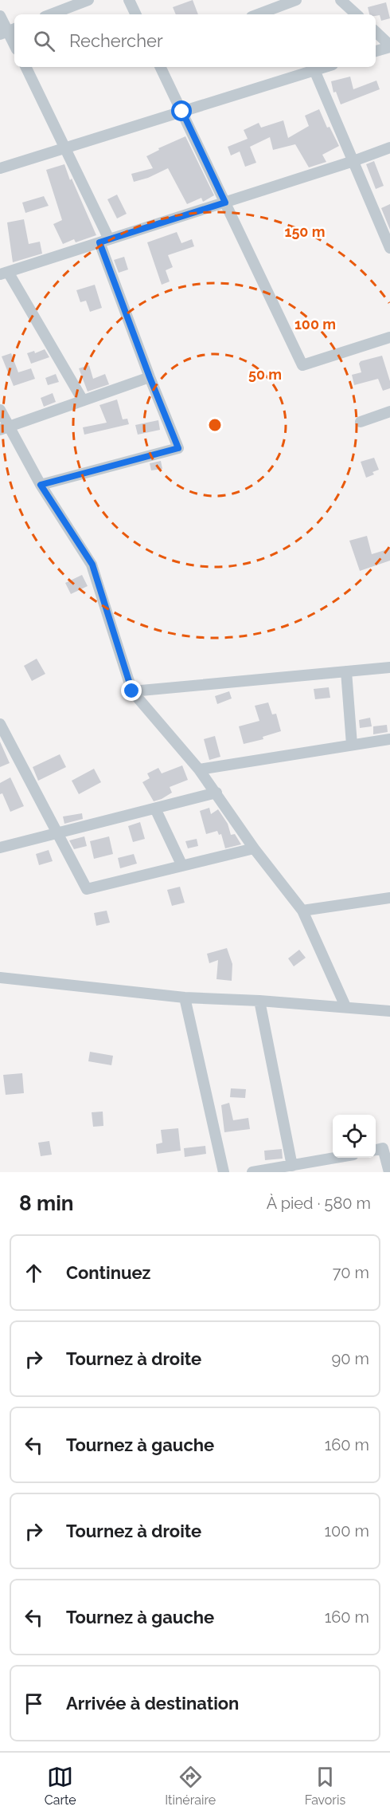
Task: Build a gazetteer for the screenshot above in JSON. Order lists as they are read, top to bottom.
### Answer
{
  "page": {
    "search": "Rechercher",
    "heading": ["8 min", "À pied · 580 m"],
    "list": [
      ["Continuez", "70 m"],
      ["Tournez à droite", "90 m"],
      ["Tournez à gauche", "160 m"],
      ["Tournez à droite", "100 m"],
      ["Tournez à gauche", "160 m"],
      "Arrivée à destination"
    ],
    "nav": ["Carte", "Itinéraire", "Favoris"]
  },
  "rings": ["150 m", "100 m", "50 m"]
}
